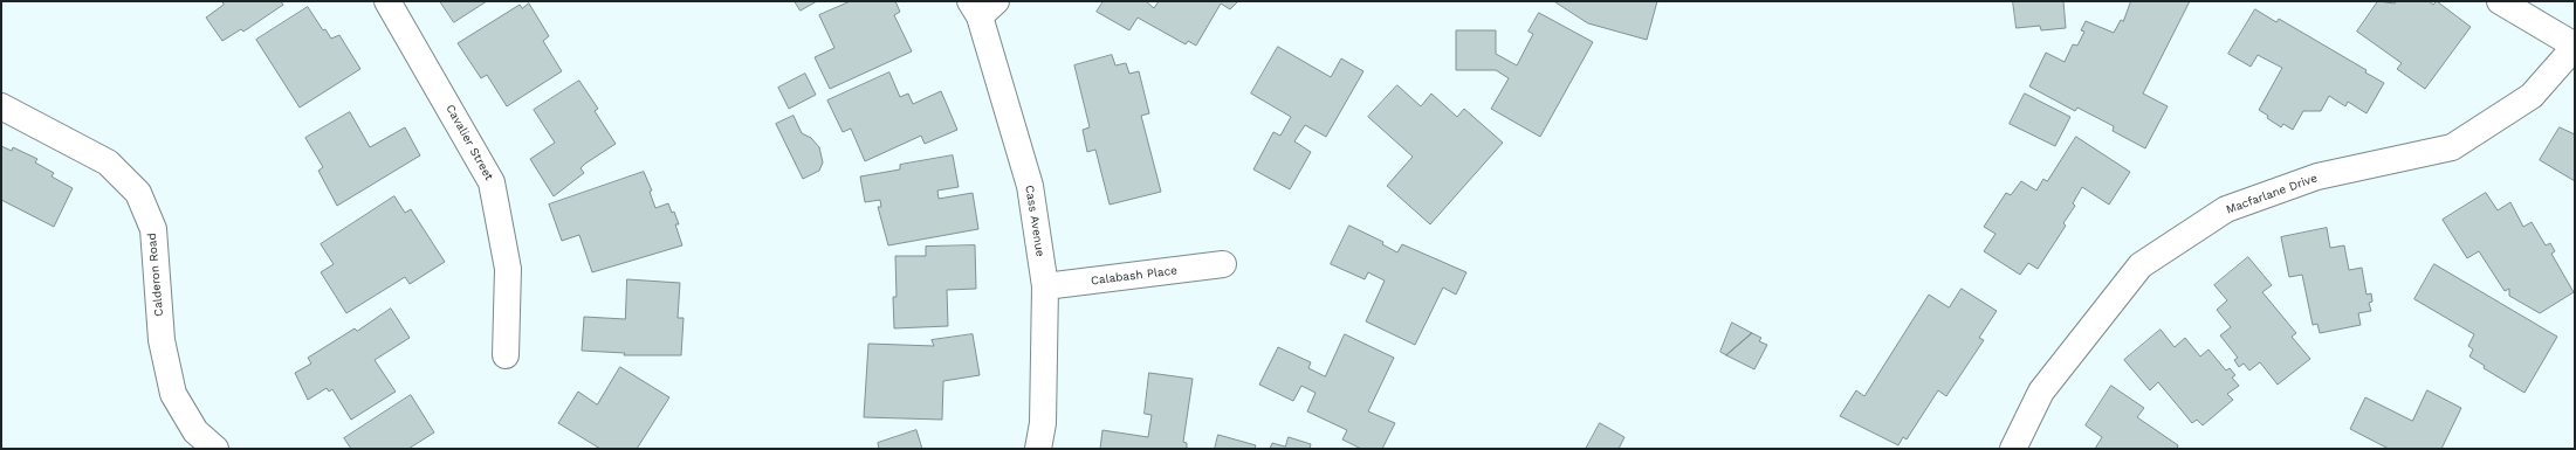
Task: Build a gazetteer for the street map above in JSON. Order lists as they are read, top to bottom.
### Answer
{
  "streets": {
    "street": [
      "Cavalier Street",
      "Macfarlane Drive",
      "Cass Avenue",
      "Calderon Road",
      "Calabash Place"
    ]
  },
  "crossings": [
    ["Cass Avenue", "Calabash Place"]
  ]
}
